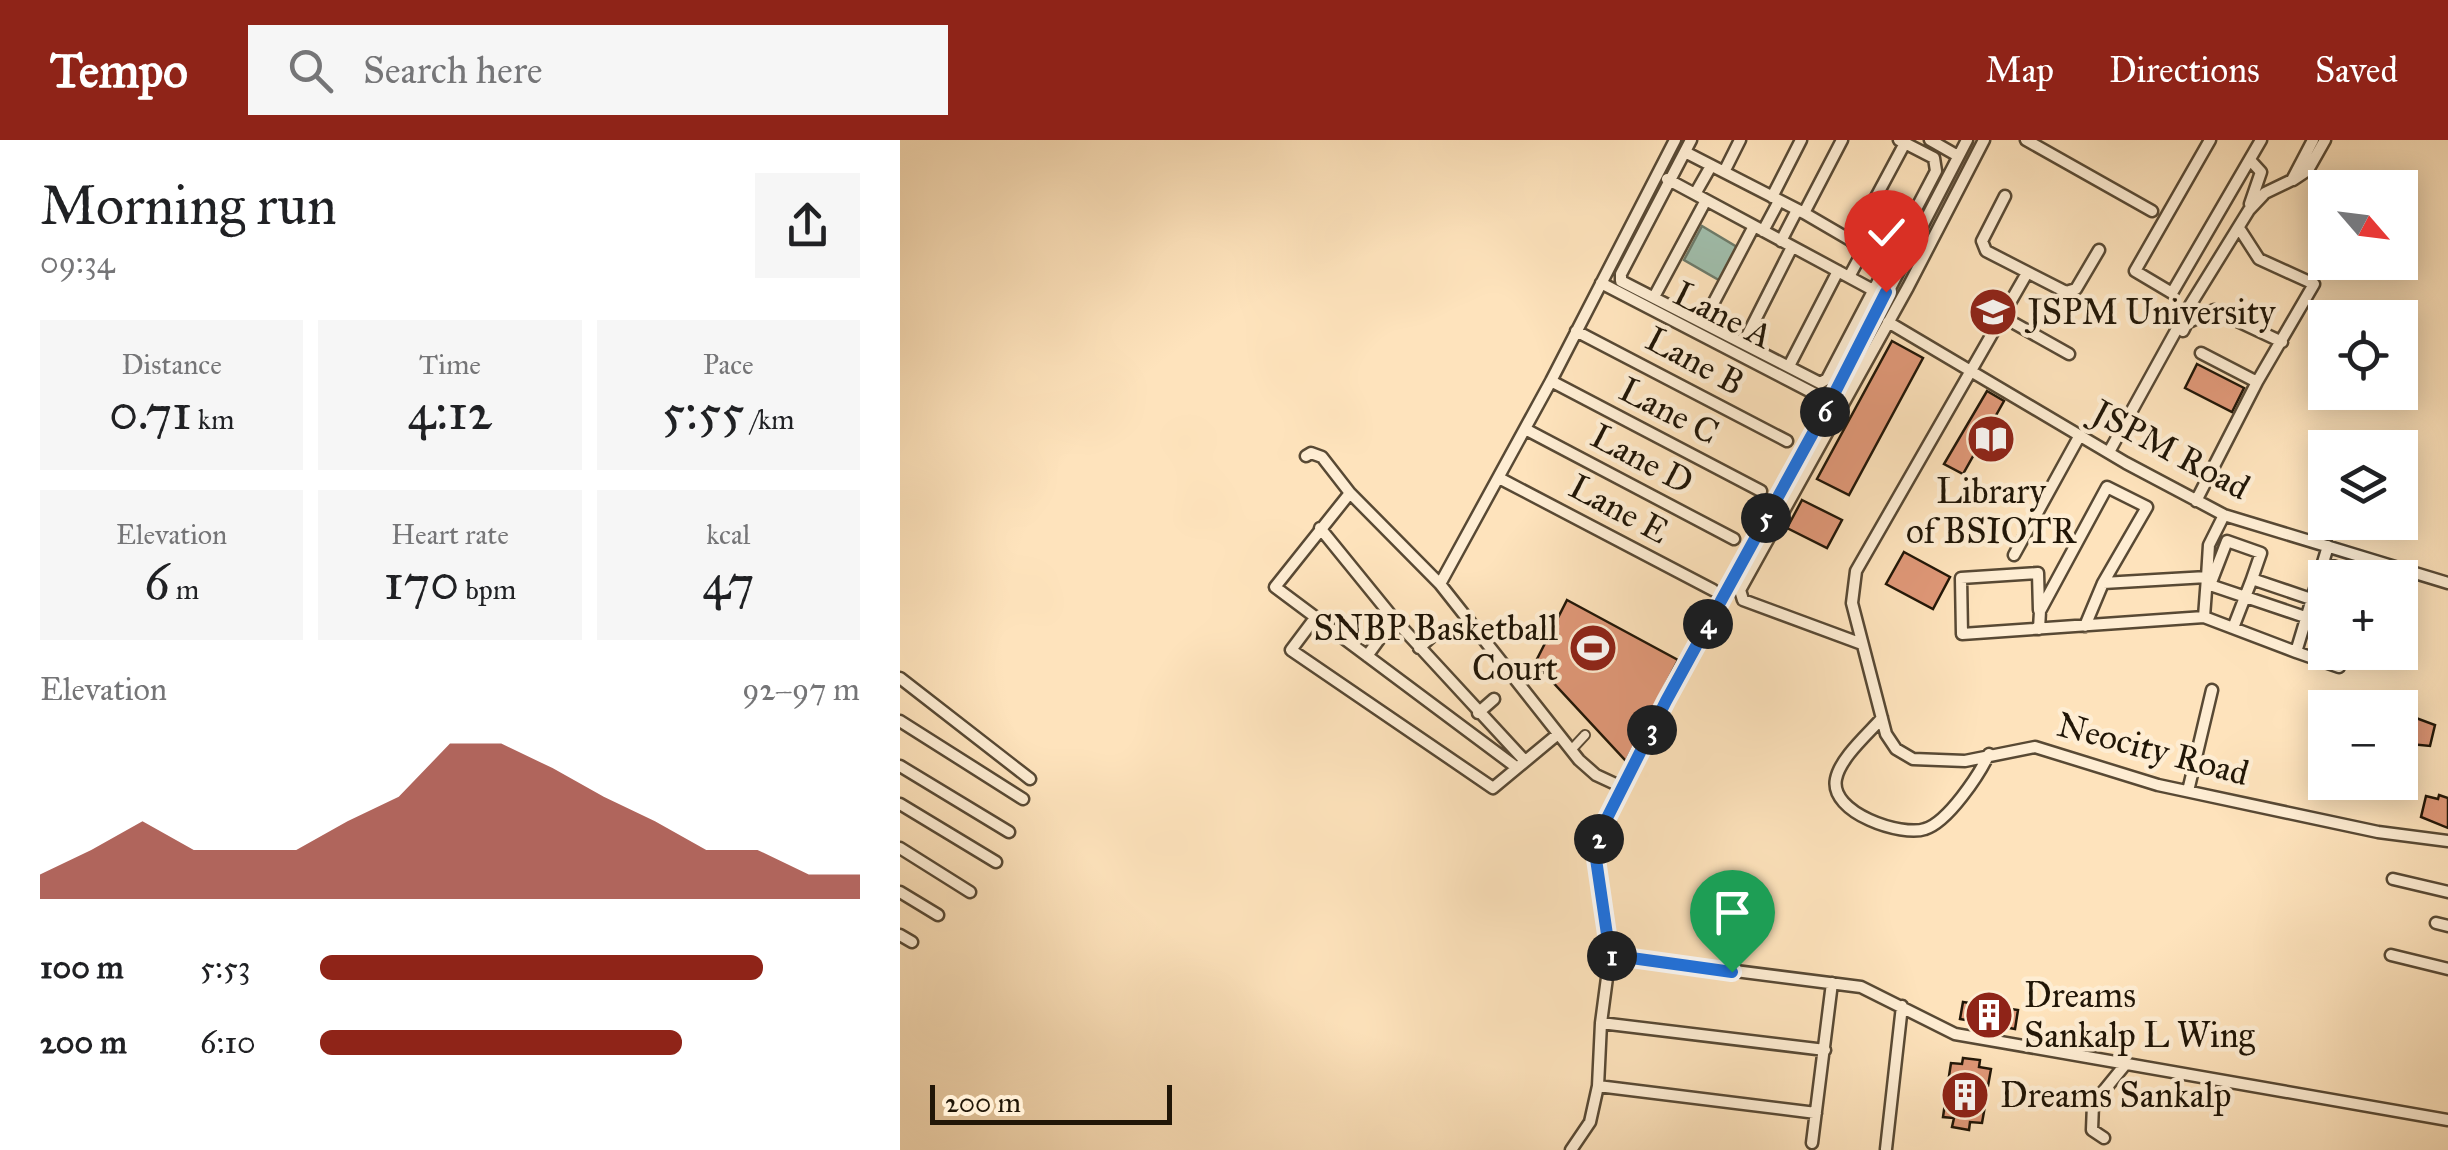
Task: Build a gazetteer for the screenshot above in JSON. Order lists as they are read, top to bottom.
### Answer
{
  "streets": {
    "street": [
      "Lane A",
      "Lane B",
      "Lane C",
      "JSPM Road",
      "Lane D",
      "Lane E",
      "Neocity Road"
    ]
  },
  "crossings": [
    ["JSPM Road", "Neocity Road"]
  ],
  "places": {
    "school or university": ["JSPM University"],
    "library": ["Library of BSIOTR"],
    "sports": ["SNBP Basketball Court"],
    "building": ["Dreams Sankalp L Wing", "Dreams Sankalp"]
  },
  "scale_bar": "200 m",
  "north": "bottom right",
  "page": {
    "header": "Tempo",
    "search": "Search here",
    "nav": ["Map", "Directions", "Saved"],
    "heading": ["Morning run", "09:34"],
    "map_buttons": ["+", "−"],
    "stats": [
      ["Distance", "0.71 km"],
      ["Time", "4:12"],
      ["Pace", "5:55 /km"],
      ["Elevation", "6 m"],
      ["Heart rate", "170 bpm"],
      ["kcal", "47"]
    ],
    "pins": [
      "6",
      "5",
      "4",
      "3",
      "2",
      "1"
    ],
    "chart": ["Elevation", "92–97 m"],
    "list": [
      {
        "name": "100 m",
        "note": "5:53"
      },
      {
        "name": "200 m",
        "note": "6:10"
      }
    ],
    "scale": "200 m"
  }
}
